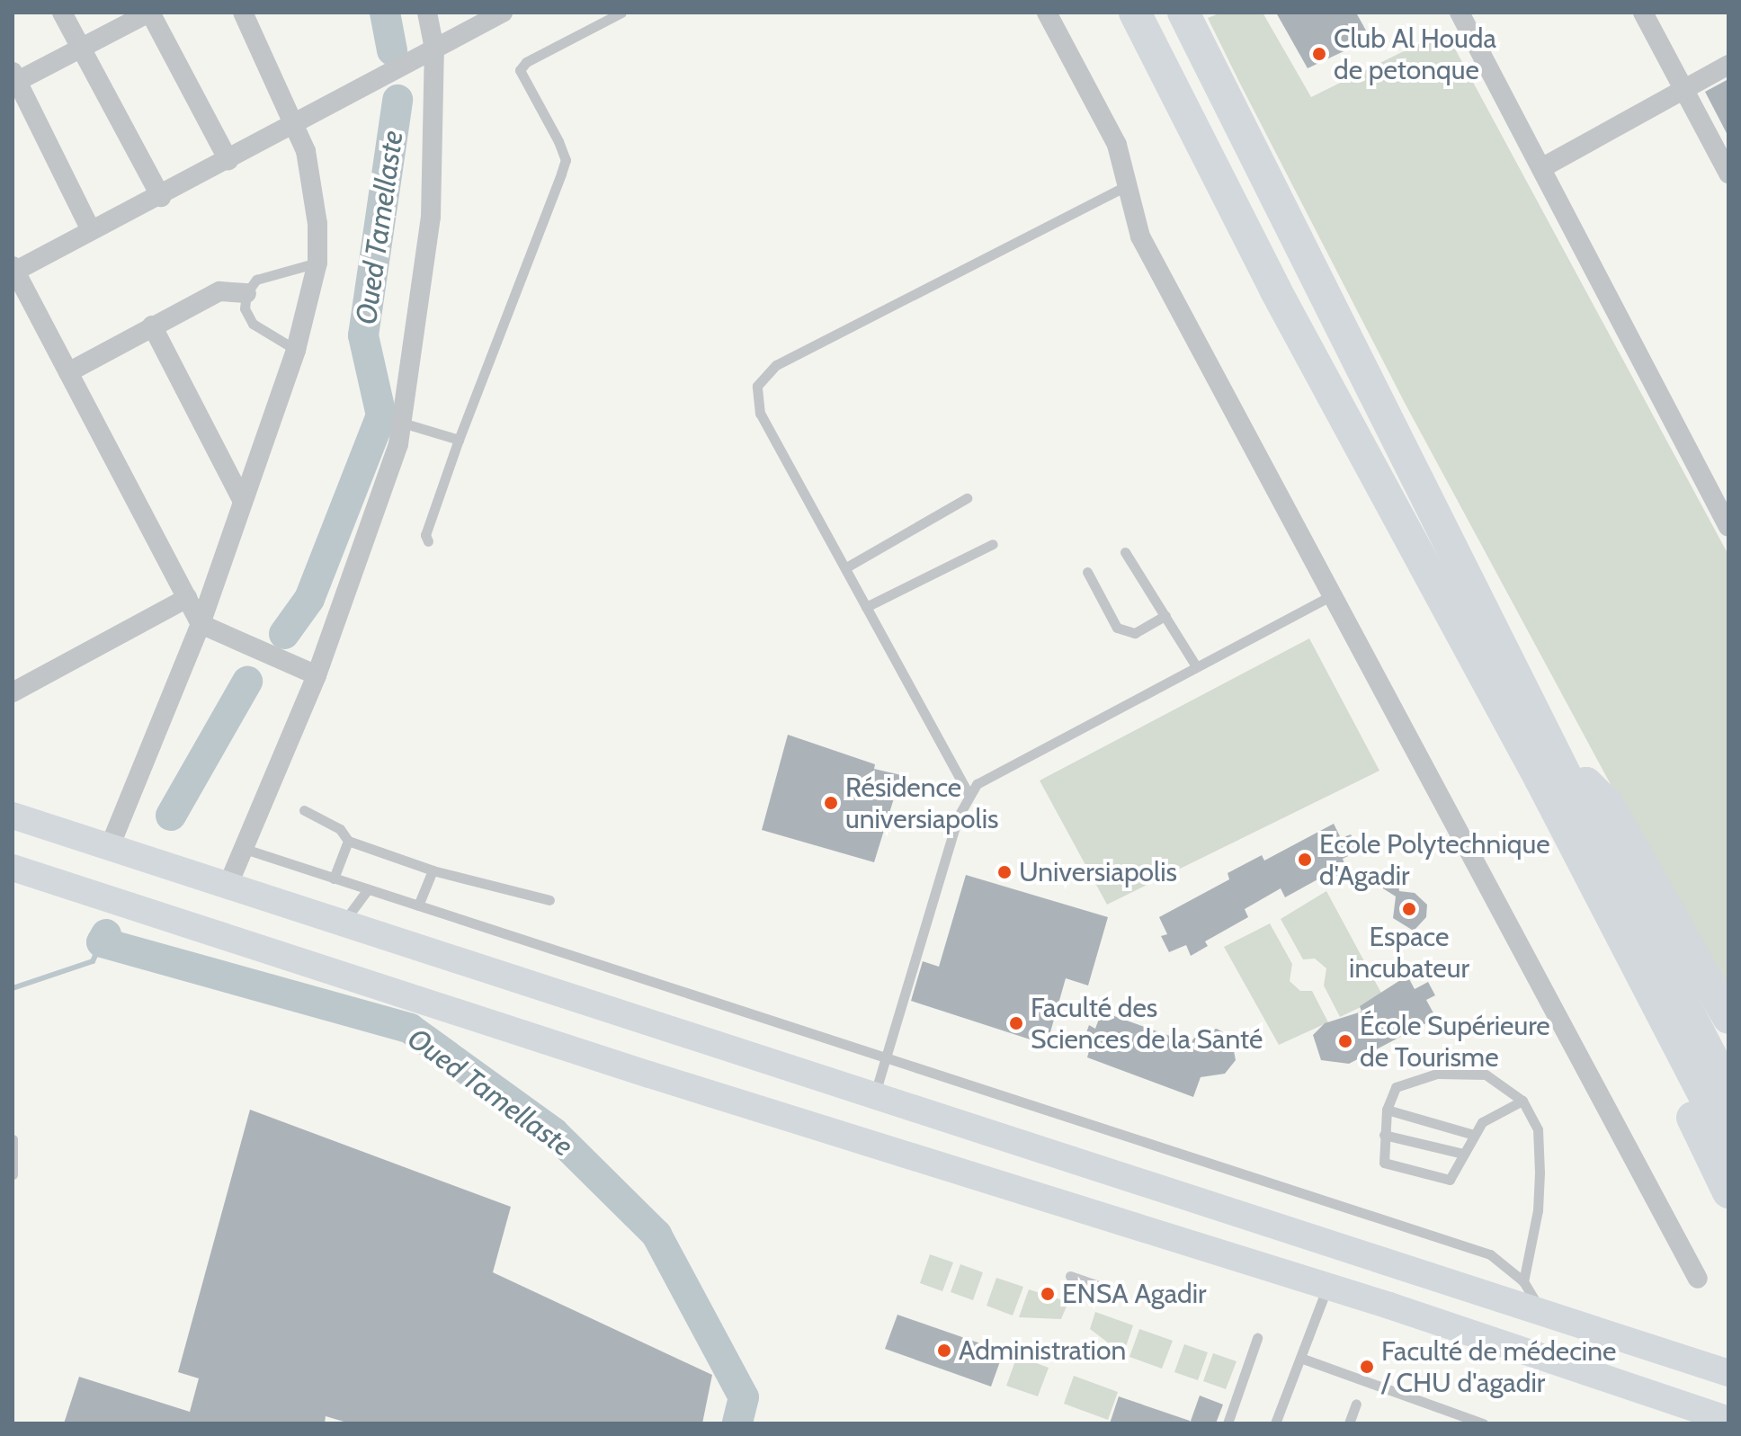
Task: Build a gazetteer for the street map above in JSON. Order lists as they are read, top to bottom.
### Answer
{
  "water": ["Oued Tamellaste"],
  "places": [
    "Club Al Houda de petonque",
    "Résidence universiapolis",
    "Ecole Polytechnique d'Agadir",
    "Universiapolis",
    "Espace incubateur",
    "Faculté des Sciences de la Santé",
    "École Supérieure de Tourisme",
    "ENSA Agadir",
    "Administration",
    "Faculté de médecine / CHU d'agadir"
  ]
}
